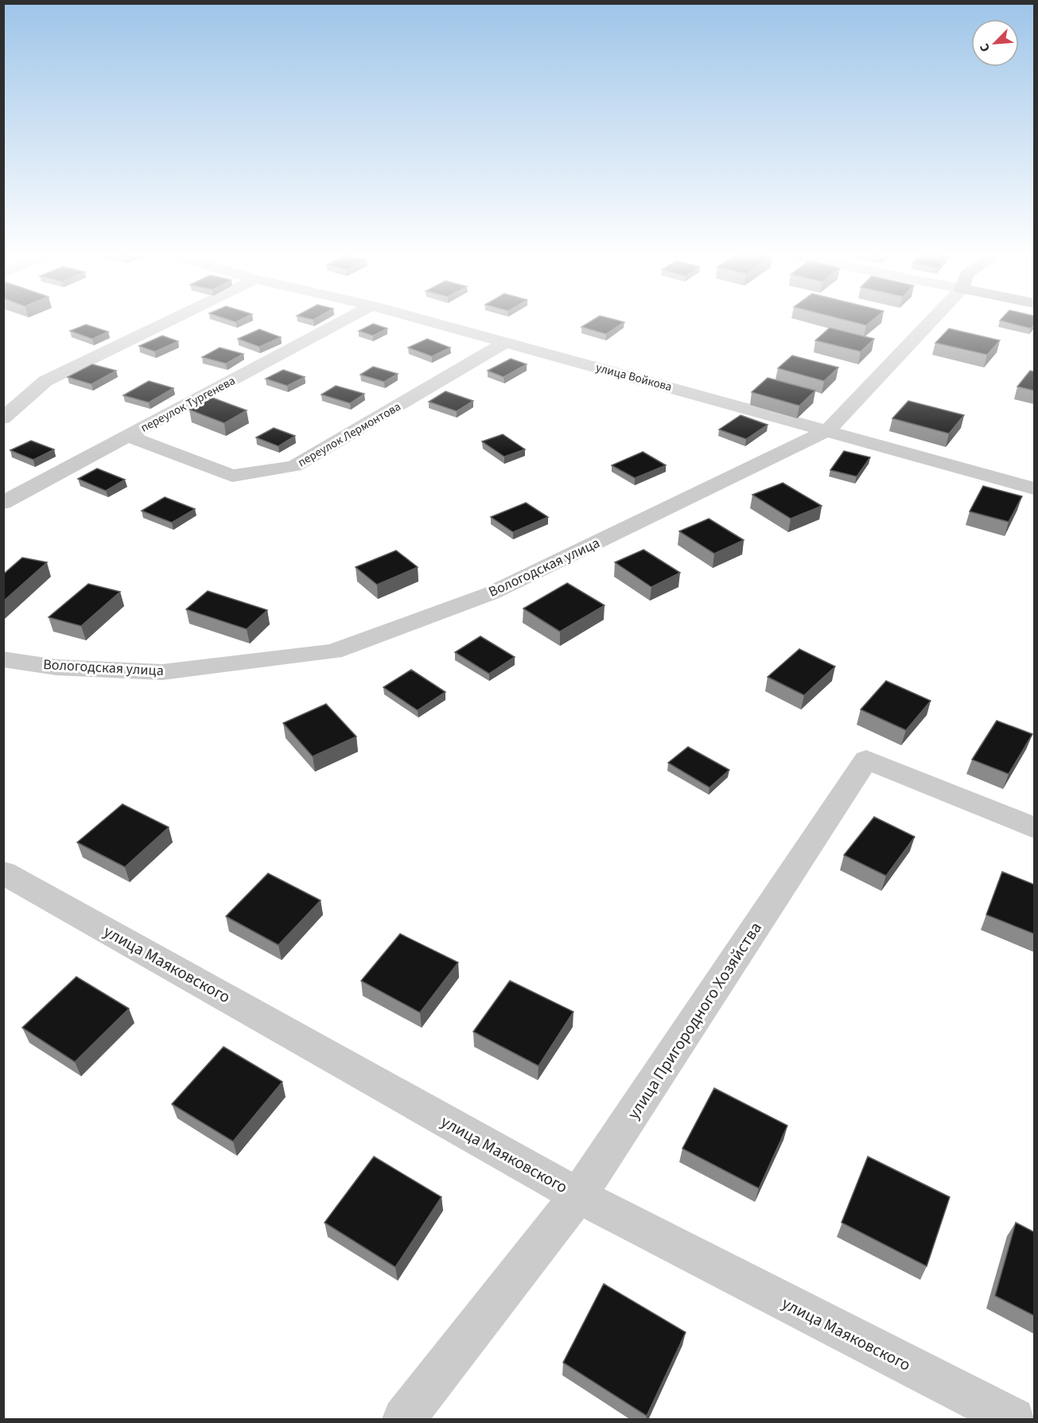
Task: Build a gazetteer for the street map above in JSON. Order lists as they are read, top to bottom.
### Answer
{
  "streets": {
    "street": [
      "улица Войкова",
      "переулок Тургенева",
      "переулок Лермонтова",
      "Вологодская улица",
      "улица Маяковского",
      "улица Пригородного Хозяйства"
    ]
  },
  "crossings": [
    ["улица Войкова", "переулок Лермонтова"],
    ["улица Войкова", "Вологодская улица"],
    ["переулок Тургенева", "переулок Лермонтова"],
    ["улица Маяковского", "улица Пригородного Хозяйства"]
  ],
  "north": "bottom left"
}
